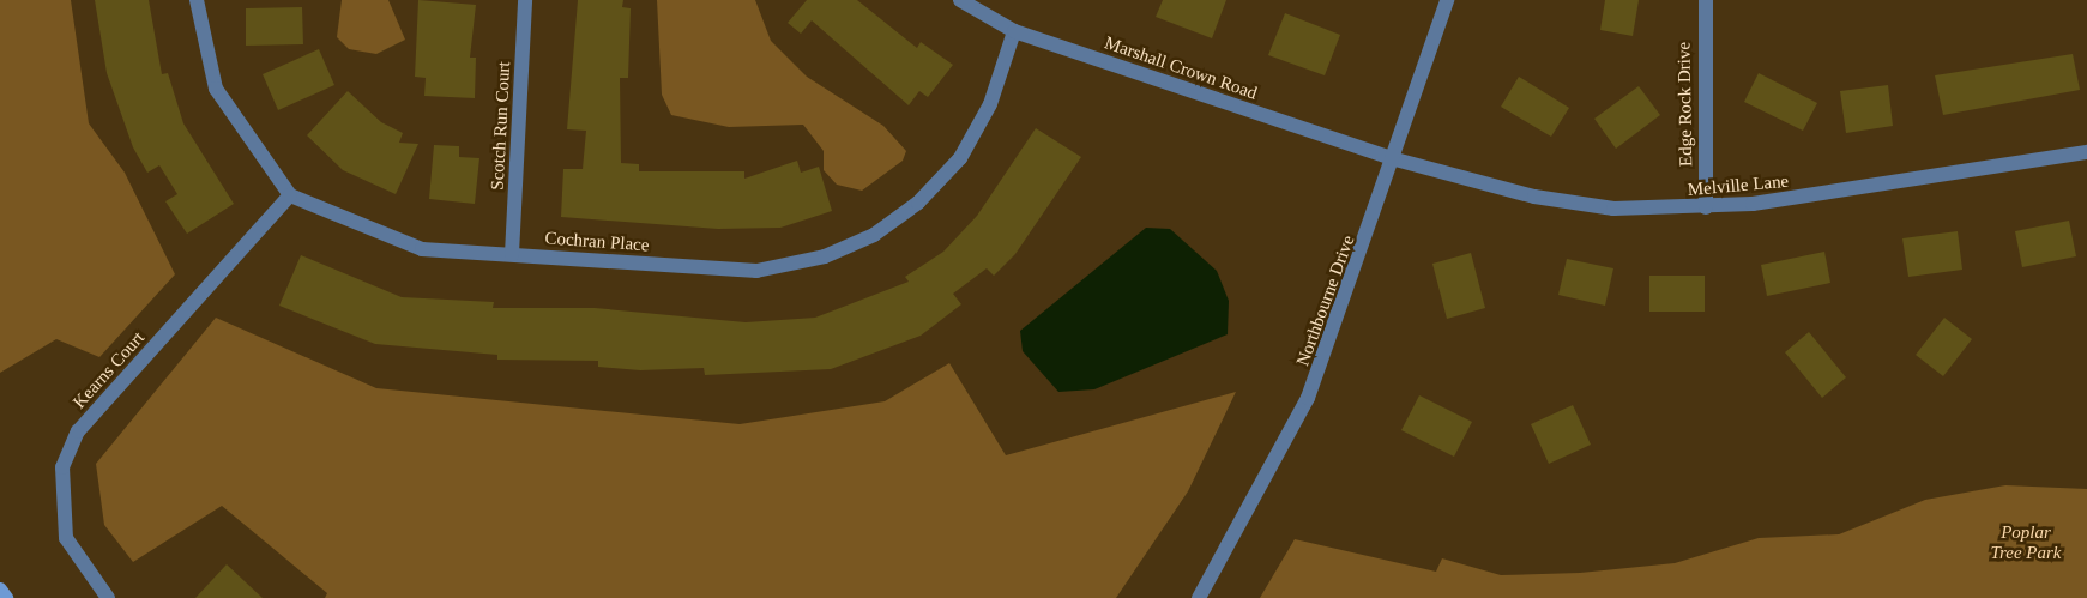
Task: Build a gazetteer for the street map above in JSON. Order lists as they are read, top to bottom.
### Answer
{
  "streets": {
    "street": [
      "Marshall Crown Road",
      "Edge Rock Drive",
      "Scotch Run Court",
      "Melville Lane",
      "Cochran Place",
      "Northbourne Drive",
      "Kearns Court"
    ]
  },
  "crossings": [
    ["Marshall Crown Road", "Melville Lane"],
    ["Marshall Crown Road", "Cochran Place"],
    ["Marshall Crown Road", "Northbourne Drive"],
    ["Edge Rock Drive", "Melville Lane"],
    ["Scotch Run Court", "Cochran Place"],
    ["Melville Lane", "Northbourne Drive"],
    ["Cochran Place", "Kearns Court"]
  ],
  "parks": ["Poplar Tree Park"]
}
